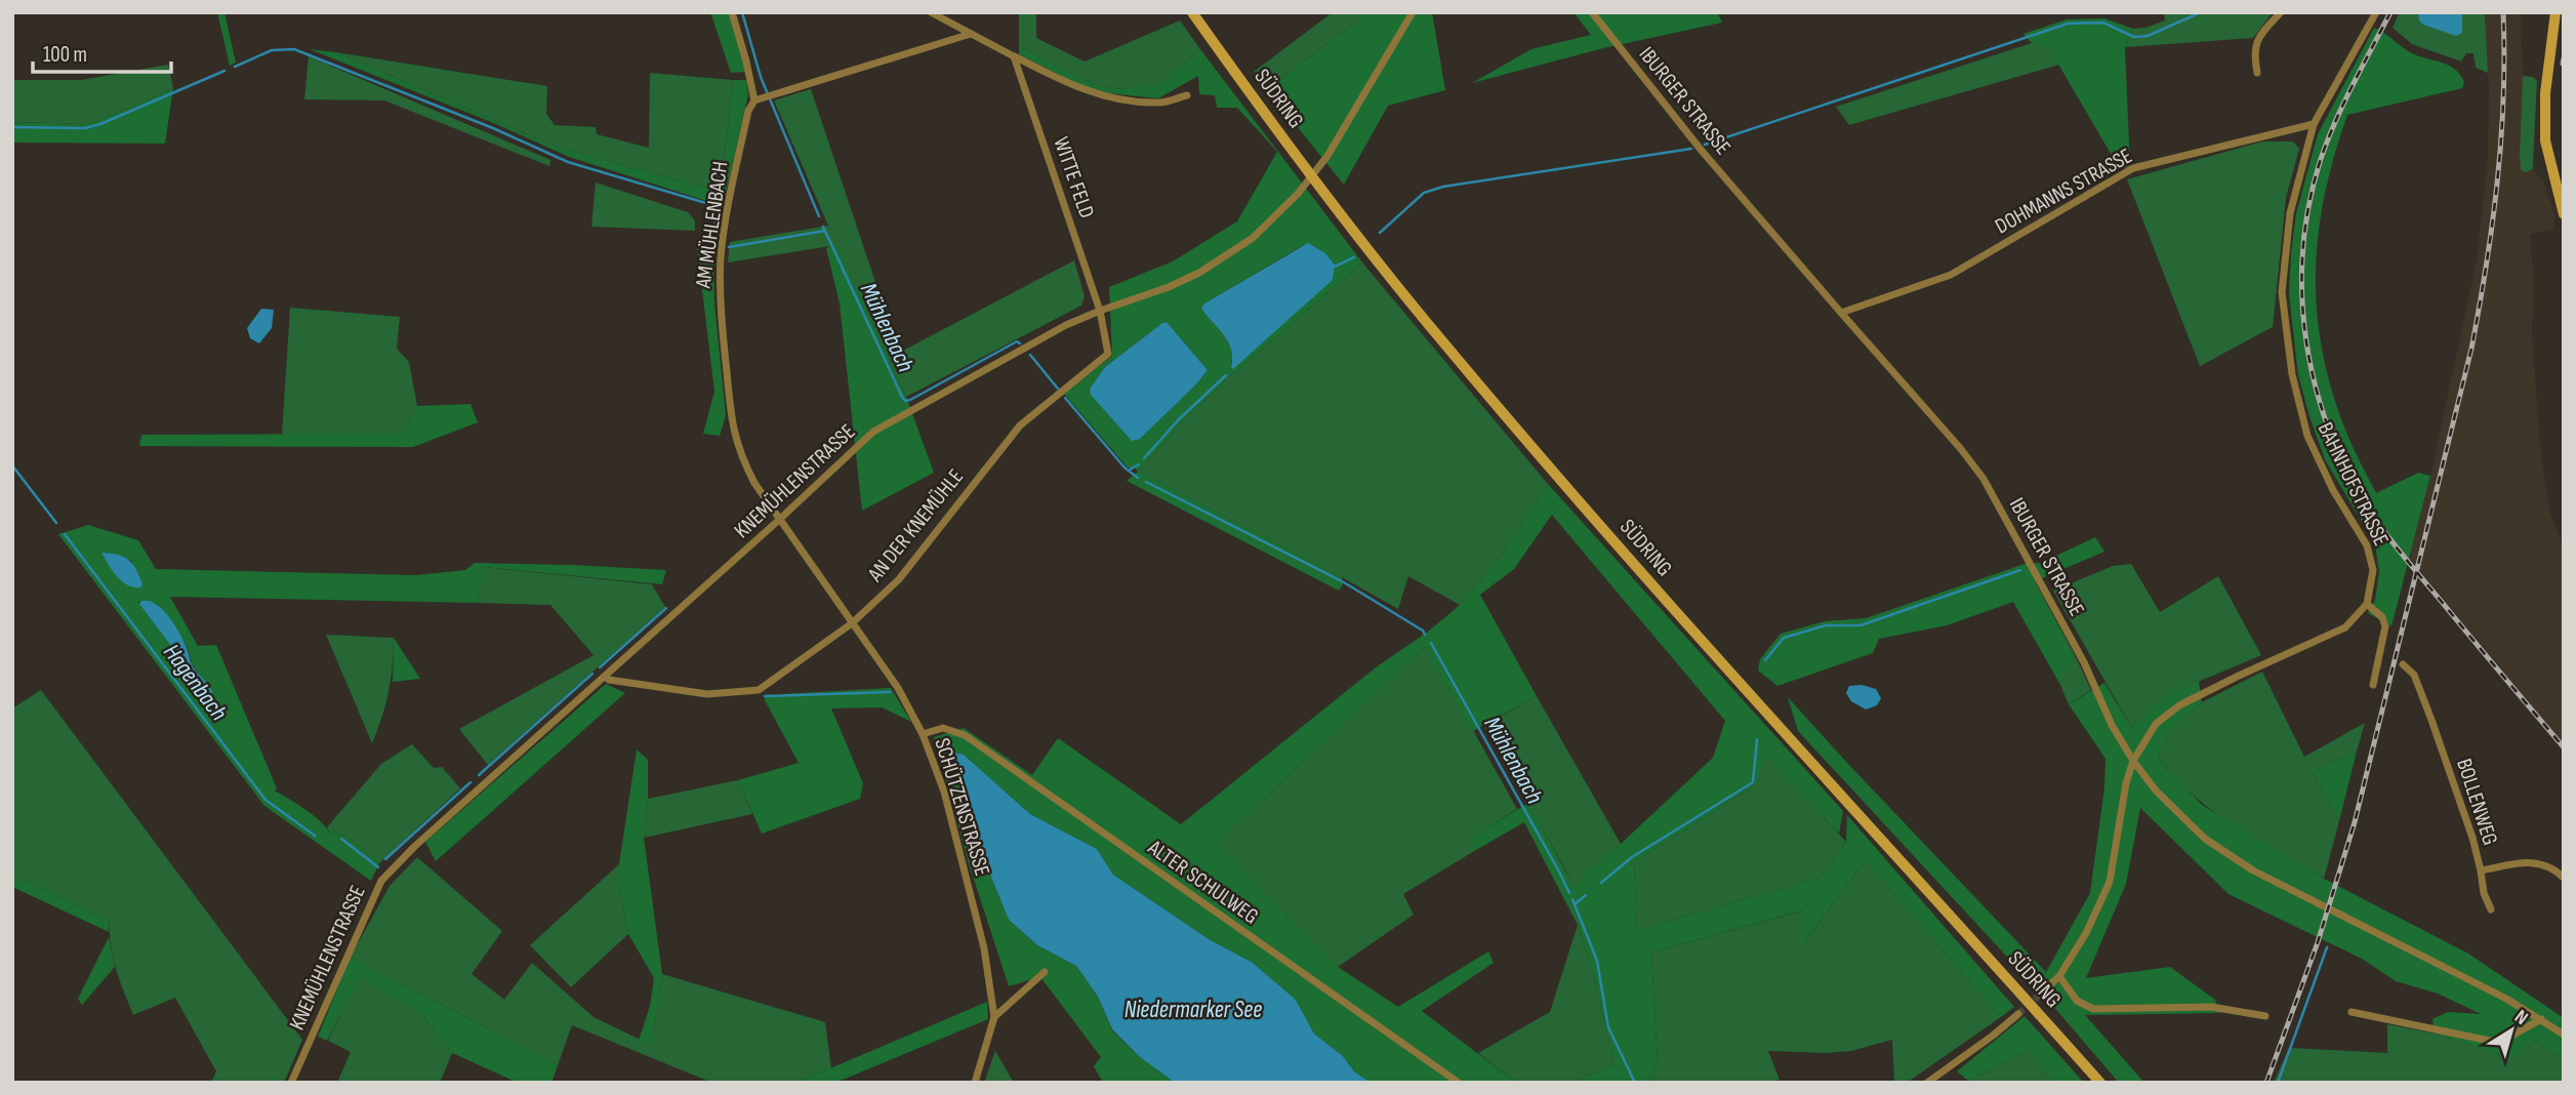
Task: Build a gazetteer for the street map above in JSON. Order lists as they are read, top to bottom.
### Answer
{
  "streets": {
    "main road": ["SÜDRING"],
    "street": [
      "IBURGER STRASSE",
      "WITTE FELD",
      "DOHMANNS STRASSE",
      "AM MÜHLENBACH",
      "KNEMÜHLENSTRASSE",
      "BAHNHOFSTRASSE",
      "AN DER KNEMÜHLE",
      "BOLLENWEG",
      "SCHÜTZENSTRASSE",
      "ALTER SCHULWEG"
    ]
  },
  "crossings": [
    ["IBURGER STRASSE", "DOHMANNS STRASSE"],
    ["WITTE FELD", "KNEMÜHLENSTRASSE"],
    ["WITTE FELD", "AN DER KNEMÜHLE"],
    ["DOHMANNS STRASSE", "BAHNHOFSTRASSE"],
    ["AM MÜHLENBACH", "KNEMÜHLENSTRASSE"],
    ["AM MÜHLENBACH", "SCHÜTZENSTRASSE"],
    ["KNEMÜHLENSTRASSE", "AN DER KNEMÜHLE"],
    ["KNEMÜHLENSTRASSE", "SCHÜTZENSTRASSE"],
    ["AN DER KNEMÜHLE", "SCHÜTZENSTRASSE"],
    ["SCHÜTZENSTRASSE", "ALTER SCHULWEG"]
  ],
  "water": ["Mühlenbach", "Hagenbach", "Niedermarker See"],
  "scale_bar": "100 m",
  "north": "top right"
}
